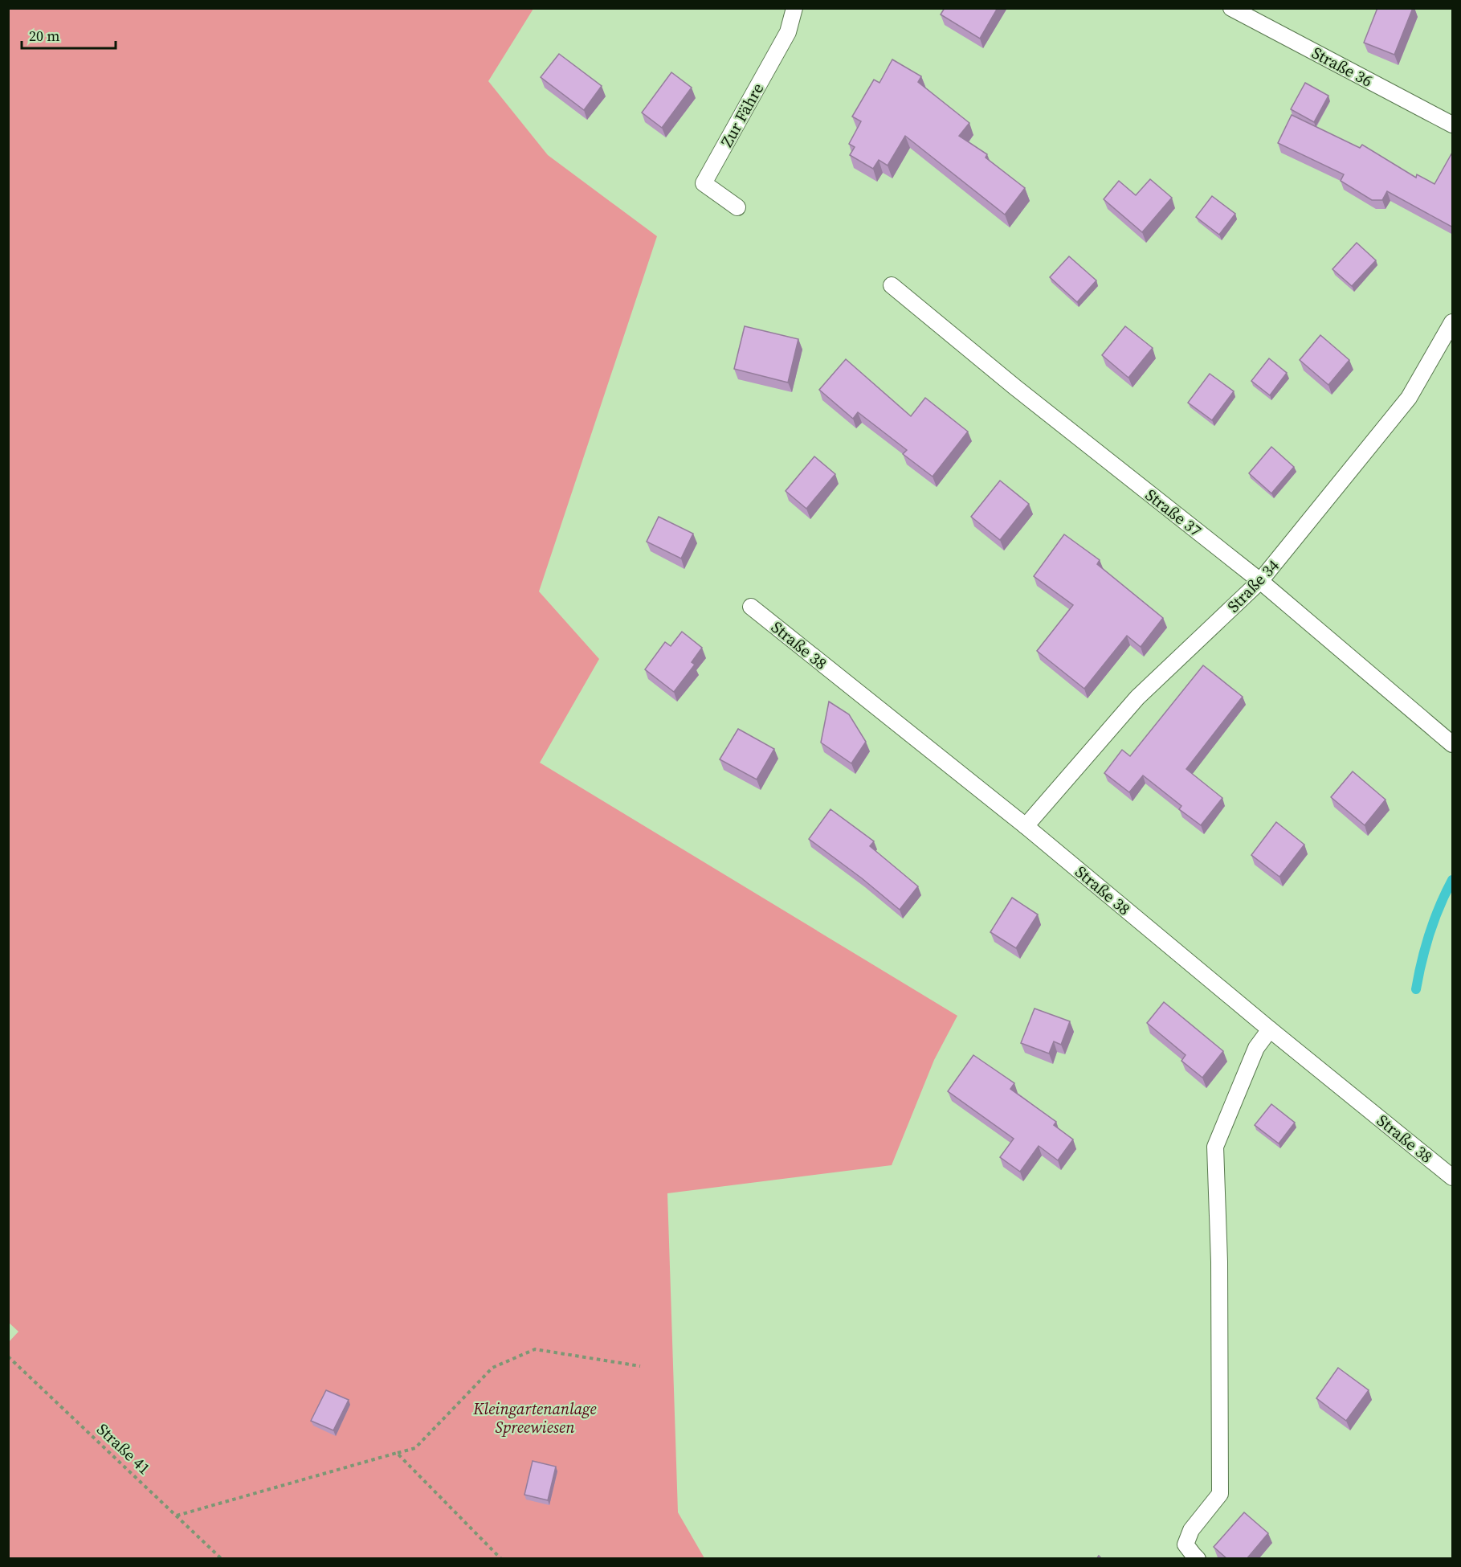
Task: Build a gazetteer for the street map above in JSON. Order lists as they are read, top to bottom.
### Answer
{
  "streets": {
    "lane": [
      "Straße 36",
      "Zur Fähre",
      "Straße 37",
      "Straße 34",
      "Straße 38"
    ],
    "path": ["Straße 41"]
  },
  "crossings": [
    ["Straße 37", "Straße 34"],
    ["Straße 34", "Straße 38"]
  ],
  "parks": ["Kleingartenanlage Spreewiesen"],
  "scale_bar": "20 m"
}
